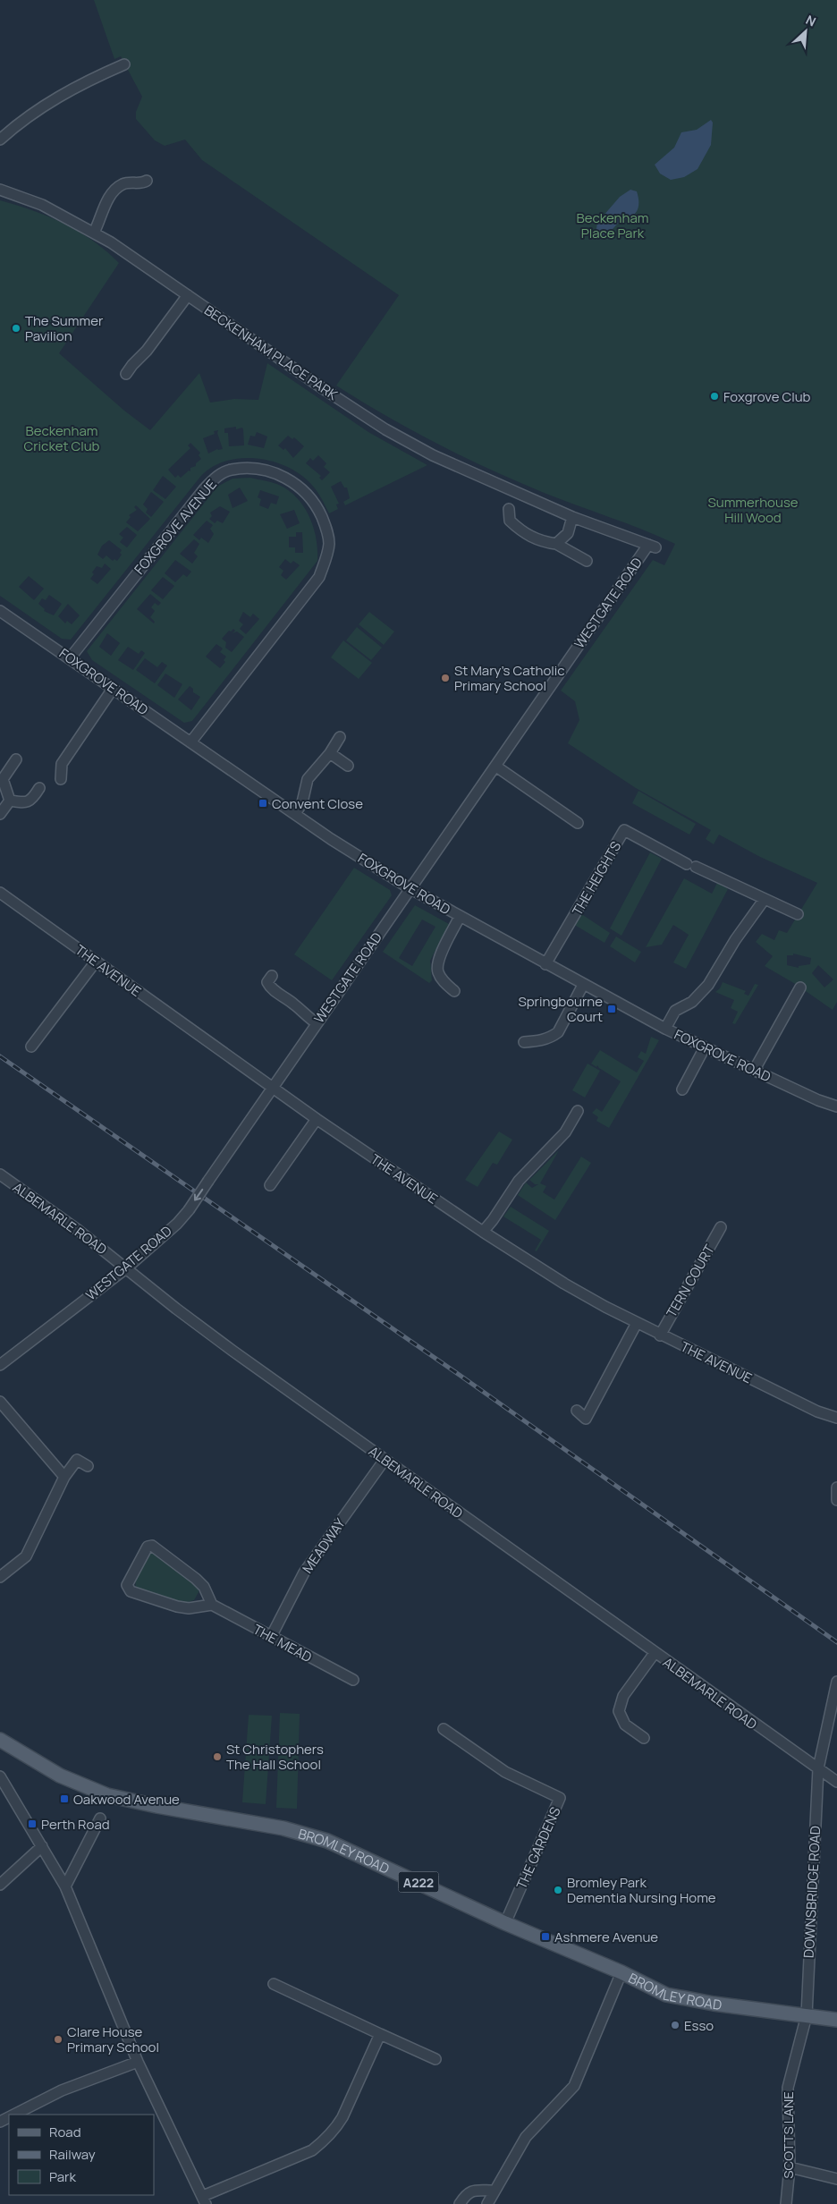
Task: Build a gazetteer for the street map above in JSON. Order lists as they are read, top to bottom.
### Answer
{
  "streets": {
    "main road": ["BROMLEY ROAD", "A222"],
    "street": [
      "BECKENHAM PLACE PARK",
      "FOXGROVE AVENUE",
      "WESTGATE ROAD",
      "FOXGROVE ROAD",
      "THE HEIGHTS",
      "THE AVENUE",
      "ALBEMARLE ROAD",
      "TERN COURT",
      "MEADWAY",
      "THE MEAD",
      "THE GARDENS",
      "DOWNSBRIDGE ROAD",
      "SCOTTS LANE"
    ]
  },
  "crossings": [
    ["BECKENHAM PLACE PARK", "WESTGATE ROAD"],
    ["FOXGROVE AVENUE", "FOXGROVE ROAD"],
    ["WESTGATE ROAD", "FOXGROVE ROAD"],
    ["WESTGATE ROAD", "THE AVENUE"],
    ["WESTGATE ROAD", "ALBEMARLE ROAD"],
    ["FOXGROVE ROAD", "THE HEIGHTS"],
    ["THE AVENUE", "TERN COURT"],
    ["ALBEMARLE ROAD", "MEADWAY"],
    ["ALBEMARLE ROAD", "DOWNSBRIDGE ROAD"],
    ["MEADWAY", "THE MEAD"],
    ["THE GARDENS", "BROMLEY ROAD"],
    ["BROMLEY ROAD", "DOWNSBRIDGE ROAD"],
    ["BROMLEY ROAD", "SCOTTS LANE"],
    ["DOWNSBRIDGE ROAD", "SCOTTS LANE"]
  ],
  "parks": ["Beckenham Place Park", "Beckenham Cricket Club", "Summerhouse Hill Wood"],
  "places": {
    "other": [
      "The Summer Pavilion",
      "Foxgrove Club",
      "St Mary's Catholic Primary School",
      "St Christophers The Hall School",
      "Bromley Park Dementia Nursing Home",
      "Esso",
      "Clare House Primary School"
    ],
    "transit": [
      "Convent Close",
      "Springbourne Court",
      "Oakwood Avenue",
      "Perth Road",
      "Ashmere Avenue"
    ]
  },
  "legend": ["Road", "Railway", "Park"],
  "north": "top right"
}
